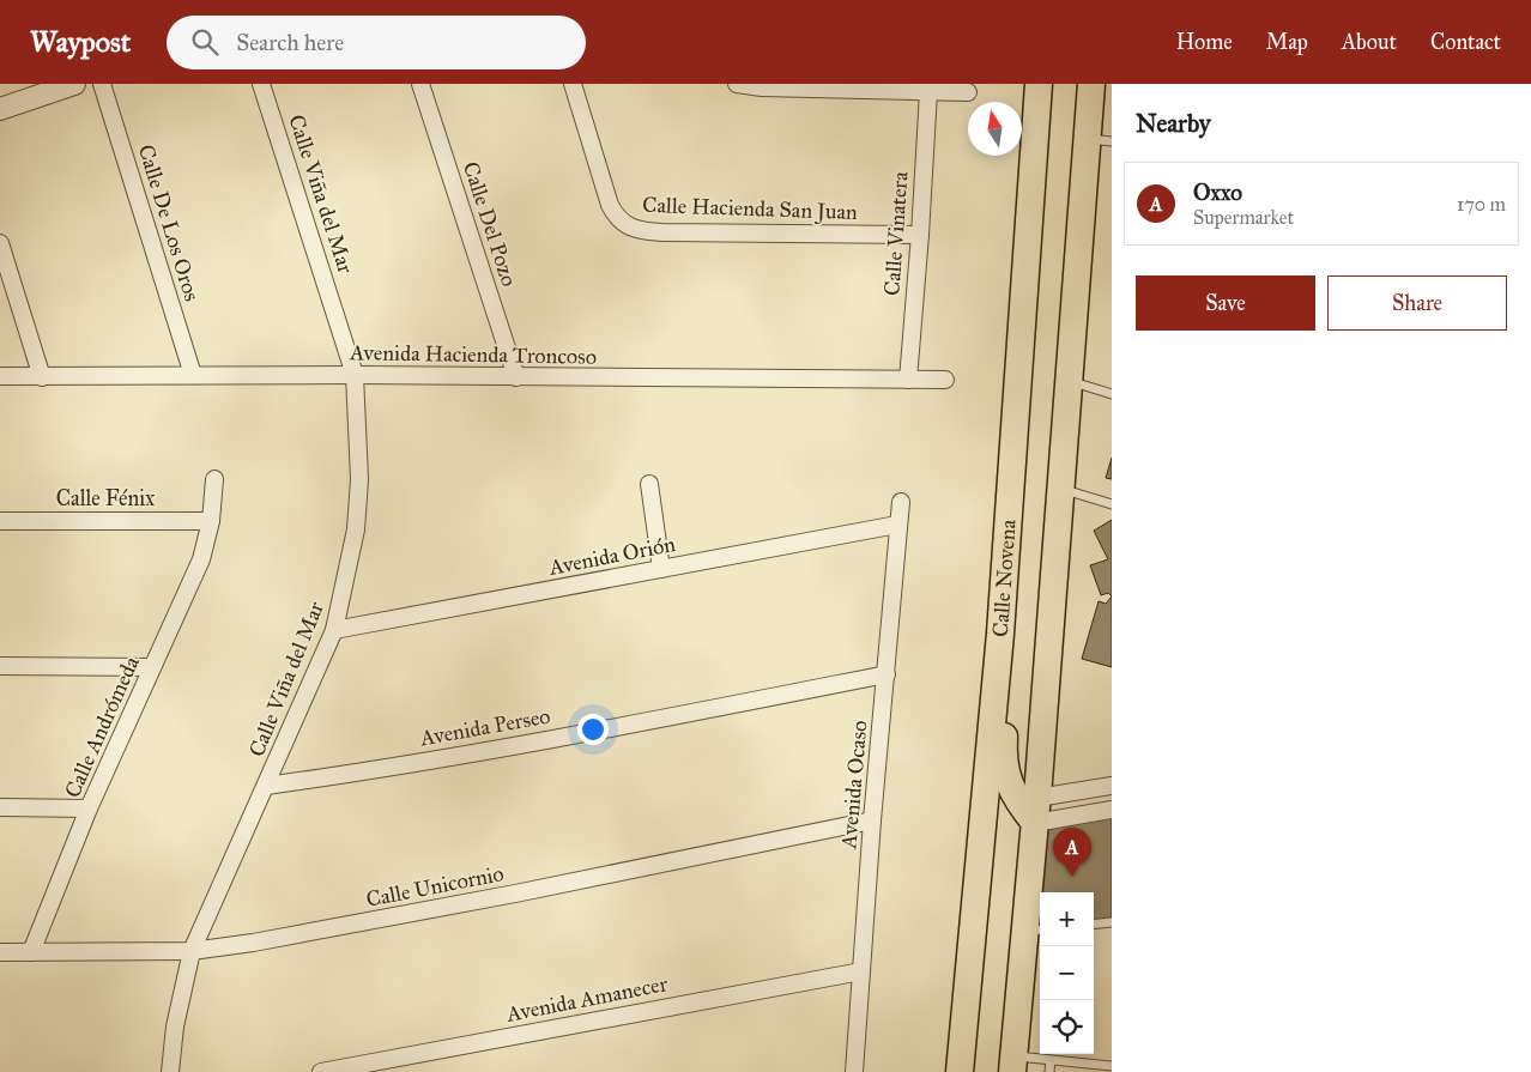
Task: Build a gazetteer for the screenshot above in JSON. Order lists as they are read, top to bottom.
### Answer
{
  "streets": {
    "main road": ["Calle Novena"],
    "street": [
      "Calle Viña del Mar",
      "Calle Hacienda San Juan",
      "Calle De Los Oros",
      "Calle Del Pozo",
      "Calle Vinatera",
      "Avenida Hacienda Troncoso",
      "Calle Fénix",
      "Avenida Orión",
      "Calle Andrómeda",
      "Avenida Perseo",
      "Avenida Ocaso",
      "Calle Unicornio",
      "Avenida Amanecer"
    ]
  },
  "crossings": [
    ["Calle Viña del Mar", "Avenida Hacienda Troncoso"],
    ["Calle Viña del Mar", "Avenida Orión"],
    ["Calle Viña del Mar", "Avenida Perseo"],
    ["Calle Viña del Mar", "Calle Unicornio"],
    ["Calle Hacienda San Juan", "Calle Vinatera"],
    ["Calle De Los Oros", "Avenida Hacienda Troncoso"],
    ["Calle Del Pozo", "Avenida Hacienda Troncoso"],
    ["Calle Vinatera", "Avenida Hacienda Troncoso"],
    ["Calle Fénix", "Calle Andrómeda"],
    ["Avenida Orión", "Avenida Ocaso"],
    ["Calle Andrómeda", "Calle Unicornio"],
    ["Avenida Perseo", "Avenida Ocaso"],
    ["Avenida Ocaso", "Calle Unicornio"],
    ["Avenida Ocaso", "Avenida Amanecer"]
  ],
  "north": "top",
  "page": {
    "header": "Waypost",
    "search": "Search here",
    "nav": [
      "Home",
      "Map",
      "About",
      "Contact"
    ],
    "heading": "Nearby",
    "list": [
      {
        "mark": "A",
        "name": "Oxxo",
        "note": "Supermarket",
        "value": "170 m"
      }
    ],
    "buttons": ["Save", "Share"],
    "pins": "A",
    "map_buttons": ["+", "−"]
  }
}
